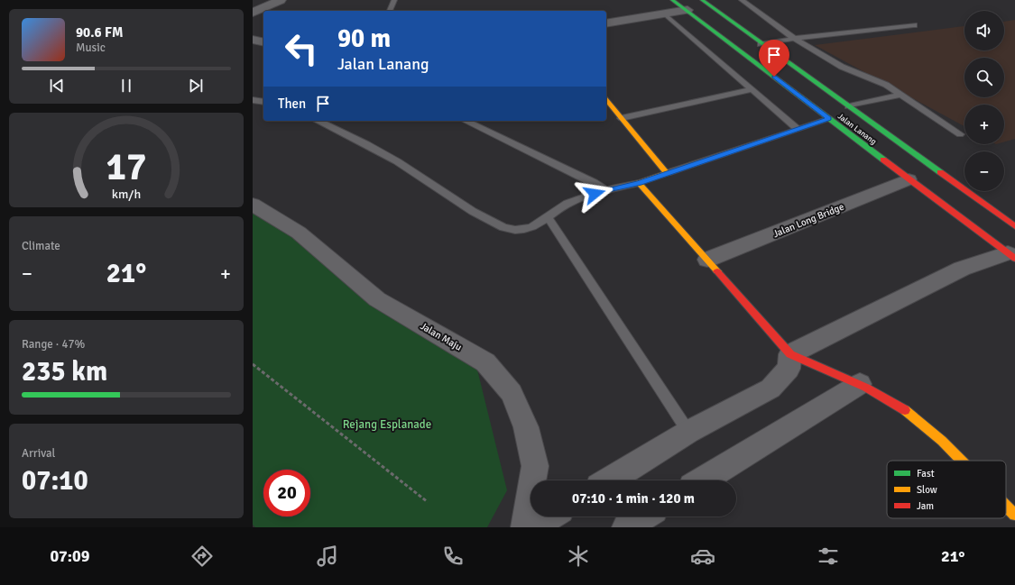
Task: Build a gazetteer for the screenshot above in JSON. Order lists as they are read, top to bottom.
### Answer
{
  "streets": {
    "main road": ["Jalan Lanang"],
    "street": ["Jalan Long Bridge", "Jalan Maju"]
  },
  "crossings": [
    ["Jalan Lanang", "Jalan Long Bridge"]
  ],
  "parks": ["Rejang Esplanade"],
  "legend": ["Fast", "Slow", "Jam"],
  "page": {
    "map_buttons": ["+", "−"],
    "turn": ["90 m", "Jalan Lanang"],
    "song": ["90.6 FM", "Music"],
    "then": "Then",
    "tile": [
      "Climate",
      ["Range · 47%", "235 km"],
      ["Arrival", "07:10"]
    ],
    "heat": ["−", "21°", "+"],
    "limit": "20",
    "trip": "07:10 · 1 min · 120 m",
    "tabs": ["07:09", "21°"],
    "gauge": ["17", "km/h"]
  }
}
